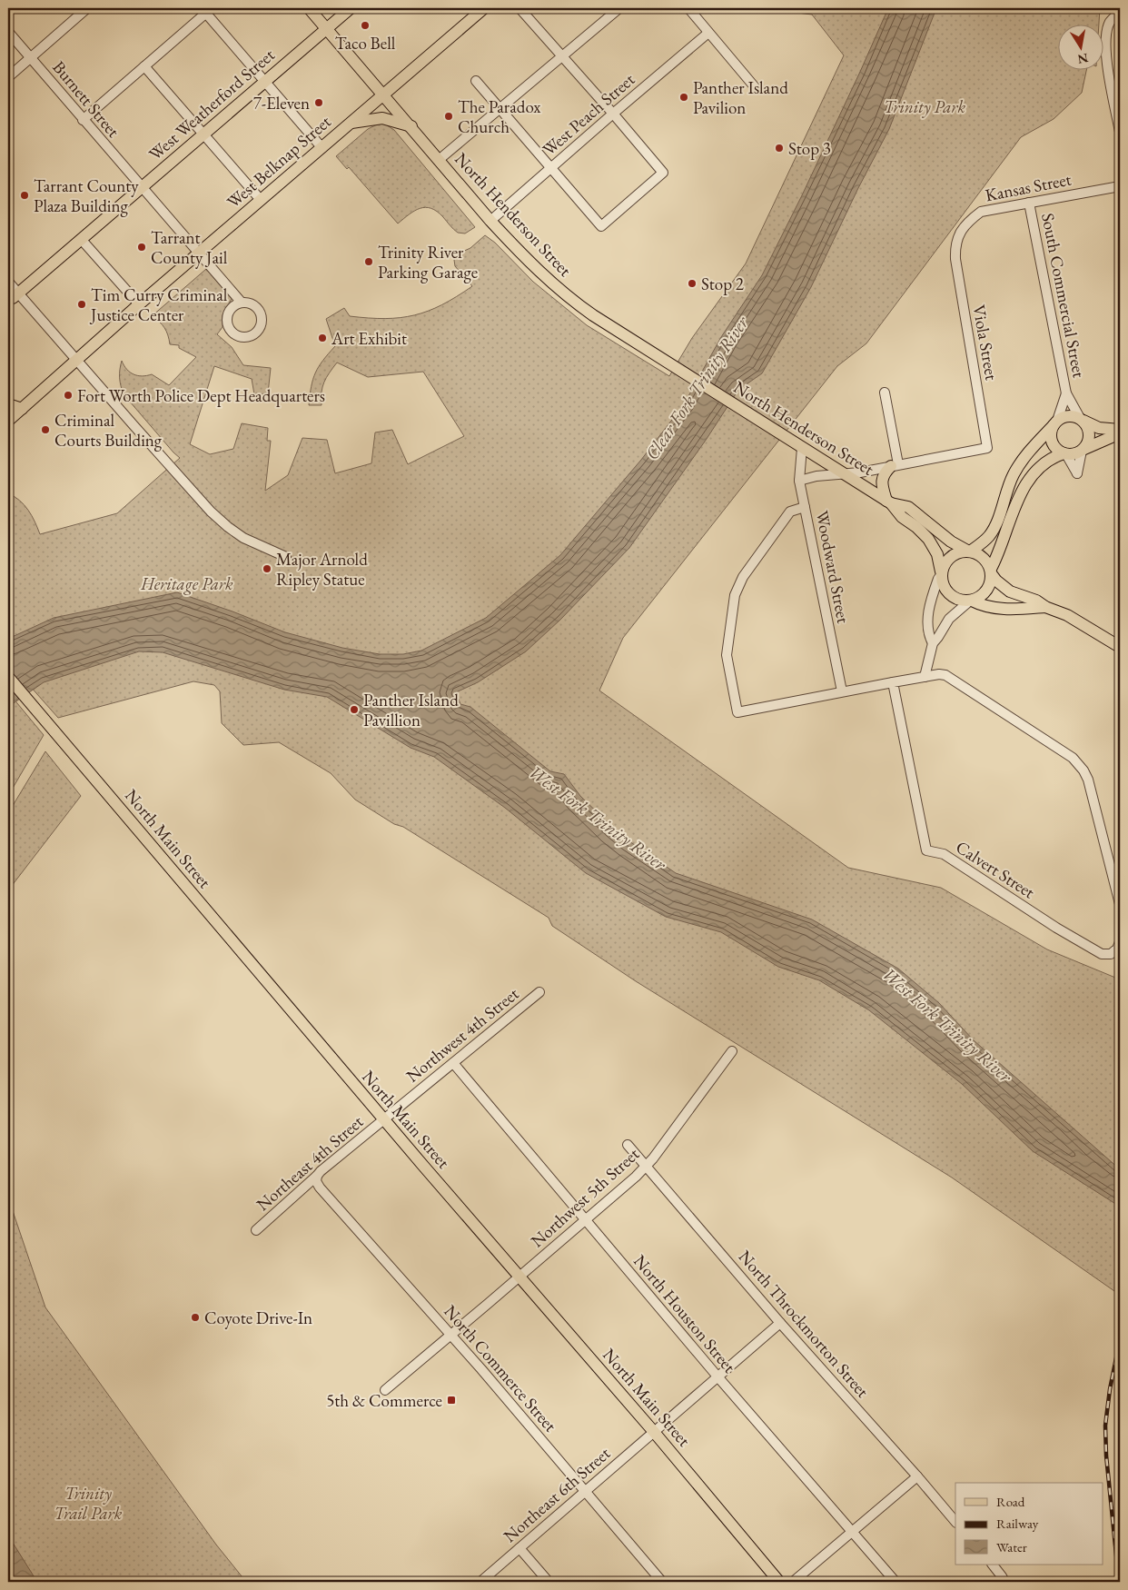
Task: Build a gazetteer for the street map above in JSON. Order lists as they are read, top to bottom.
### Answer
{
  "streets": {
    "main road": [
      "West Weatherford Street",
      "West Belknap Street",
      "North Henderson Street",
      "North Main Street"
    ],
    "street": [
      "Burnett Street",
      "West Peach Street",
      "Kansas Street",
      "South Commercial Street",
      "Viola Street",
      "Woodward Street",
      "Calvert Street",
      "Northwest 4th Street",
      "Northeast 4th Street",
      "Northwest 5th Street",
      "North Houston Street",
      "North Throckmorton Street",
      "North Commerce Street",
      "Northeast 6th Street"
    ]
  },
  "crossings": [
    ["Burnett Street", "West Weatherford Street"],
    ["Burnett Street", "West Belknap Street"],
    ["West Weatherford Street", "North Henderson Street"],
    ["West Peach Street", "North Henderson Street"],
    ["West Belknap Street", "North Henderson Street"],
    ["Kansas Street", "South Commercial Street"],
    ["Kansas Street", "Viola Street"],
    ["North Henderson Street", "Woodward Street"],
    ["North Main Street", "Northwest 4th Street"],
    ["North Main Street", "Northeast 4th Street"],
    ["North Main Street", "Northwest 5th Street"],
    ["North Main Street", "Northeast 6th Street"],
    ["Northwest 4th Street", "Northeast 4th Street"],
    ["Northwest 4th Street", "North Houston Street"],
    ["Northeast 4th Street", "North Commerce Street"],
    ["Northwest 5th Street", "North Houston Street"],
    ["Northwest 5th Street", "North Throckmorton Street"],
    ["Northwest 5th Street", "North Commerce Street"],
    ["North Houston Street", "Northeast 6th Street"],
    ["North Throckmorton Street", "Northeast 6th Street"],
    ["North Commerce Street", "Northeast 6th Street"]
  ],
  "water": ["Clear Fork Trinity River", "West Fork Trinity River"],
  "parks": ["Trinity Park", "Heritage Park", "Trinity Trail Park"],
  "places": {
    "other": [
      "Taco Bell",
      "Panther Island Pavilion",
      "7-Eleven",
      "The Paradox Church",
      "Stop 3",
      "Tarrant County Plaza Building",
      "Tarrant County Jail",
      "Trinity River Parking Garage",
      "Stop 2",
      "Tim Curry Criminal Justice Center",
      "Art Exhibit",
      "Fort Worth Police Dept Headquarters",
      "Criminal Courts Building",
      "Major Arnold Ripley Statue",
      "Panther Island Pavillion",
      "Coyote Drive-In"
    ],
    "transit": ["5th & Commerce"]
  },
  "legend": ["Road", "Railway", "Water"],
  "north": "bottom"
}
